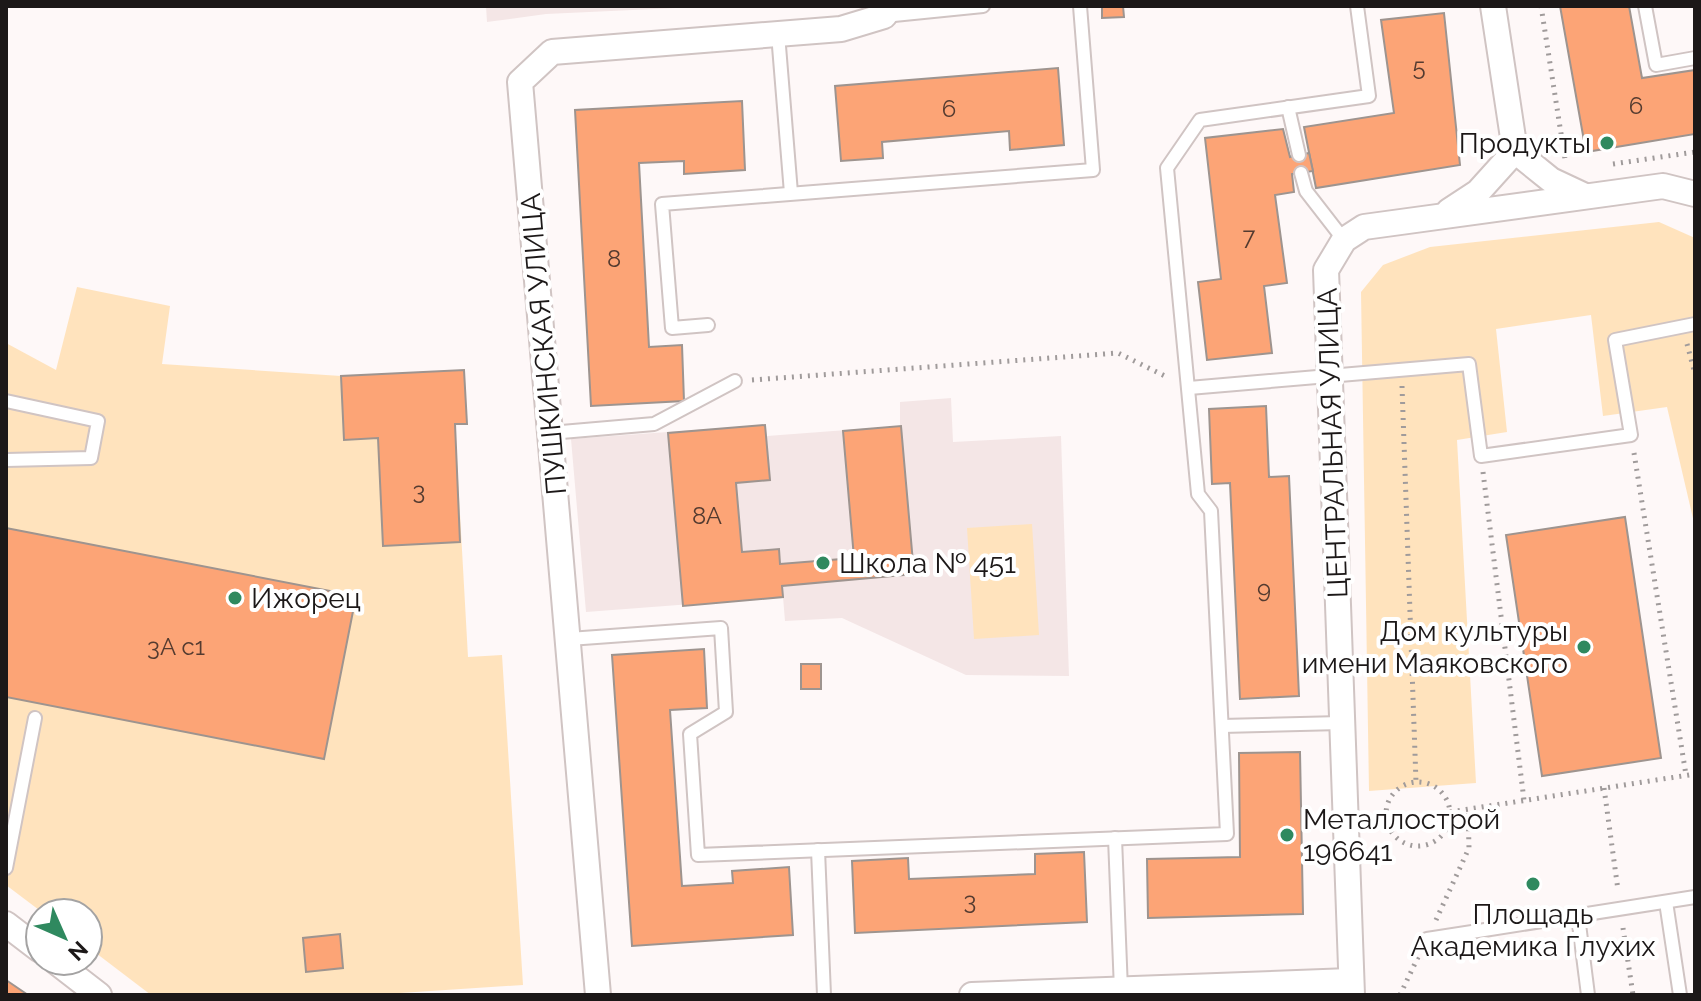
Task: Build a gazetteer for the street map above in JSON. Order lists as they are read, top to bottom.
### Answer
{
  "streets": {
    "street": ["ПУШКИНСКАЯ УЛИЦА", "ЦЕНТРАЛЬНАЯ УЛИЦА"]
  },
  "places": [
    "Продукты",
    "Школа № 451",
    "Ижорец",
    "Дом культуры имени Маяковского",
    "Металлострой 196641",
    "Площадь Академика Глухих"
  ],
  "house_numbers": [
    "5",
    "6",
    "6",
    "7",
    "8",
    "3",
    "8А",
    "9",
    "3А с1",
    "3"
  ],
  "north": "bottom right"
}
